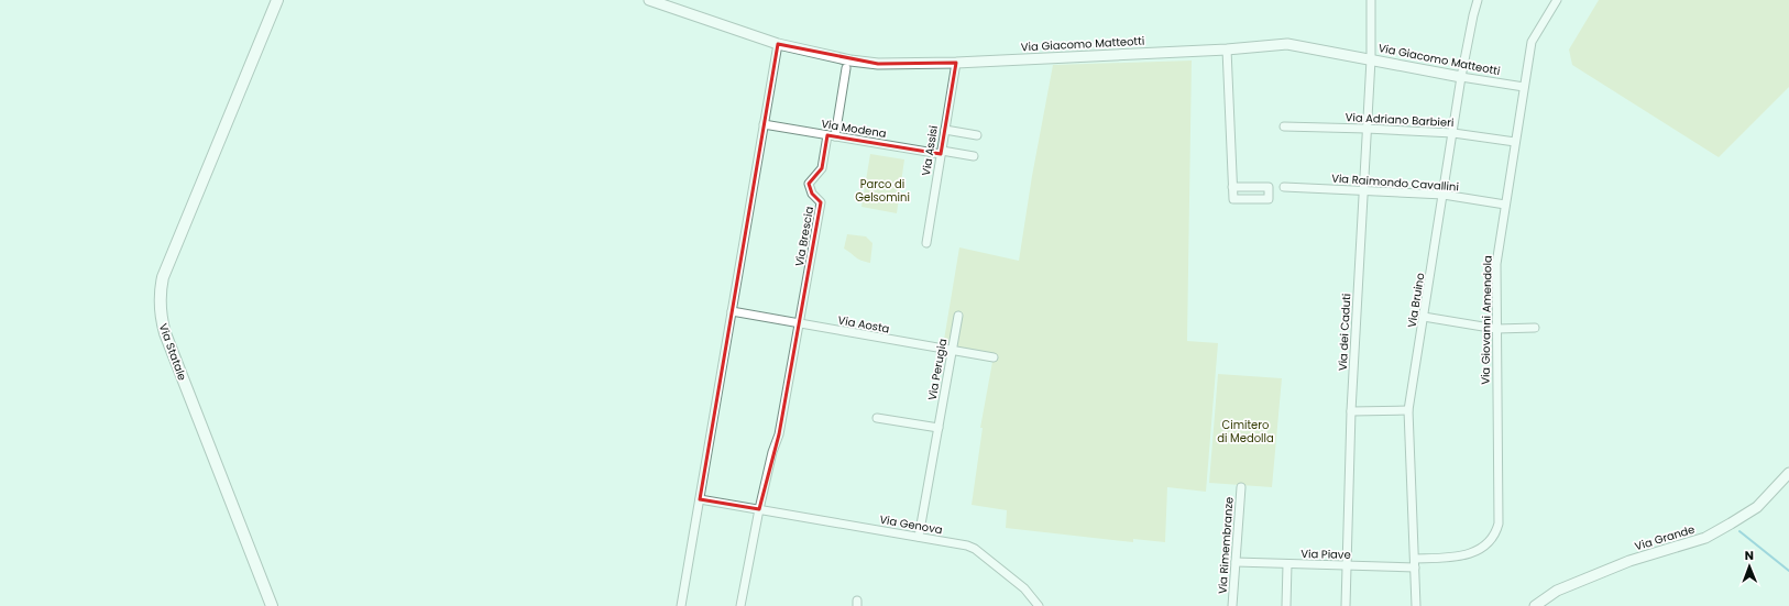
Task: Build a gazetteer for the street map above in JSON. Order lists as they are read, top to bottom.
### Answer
{
  "streets": {
    "main road": ["Via Statale"],
    "street": [
      "Via Giacomo Matteotti",
      "Via Adriano Barbieri",
      "Via Modena",
      "Via Assisi",
      "Via Raimondo Cavallini",
      "Via Brescia",
      "Via Bruino",
      "Via Giovanni Amendola",
      "Via Aosta",
      "Via dei Caduti",
      "Via Perugia",
      "Via Genova",
      "Via Grande",
      "Via Rimembranze",
      "Via Piave"
    ]
  },
  "crossings": [
    ["Via Giacomo Matteotti", "Via Assisi"],
    ["Via Giacomo Matteotti", "Via Bruino"],
    ["Via Giacomo Matteotti", "Via Giovanni Amendola"],
    ["Via Giacomo Matteotti", "Via dei Caduti"],
    ["Via Adriano Barbieri", "Via Bruino"],
    ["Via Adriano Barbieri", "Via Giovanni Amendola"],
    ["Via Adriano Barbieri", "Via dei Caduti"],
    ["Via Modena", "Via Assisi"],
    ["Via Modena", "Via Brescia"],
    ["Via Raimondo Cavallini", "Via Bruino"],
    ["Via Raimondo Cavallini", "Via Giovanni Amendola"],
    ["Via Raimondo Cavallini", "Via dei Caduti"],
    ["Via Brescia", "Via Aosta"],
    ["Via Bruino", "Via Giovanni Amendola"],
    ["Via Bruino", "Via Piave"],
    ["Via Giovanni Amendola", "Via Piave"],
    ["Via Aosta", "Via Perugia"],
    ["Via dei Caduti", "Via Piave"],
    ["Via Perugia", "Via Genova"],
    ["Via Rimembranze", "Via Piave"]
  ],
  "parks": ["Parco di Gelsomini", "Cimitero di Medolla"],
  "north": "top"
}
